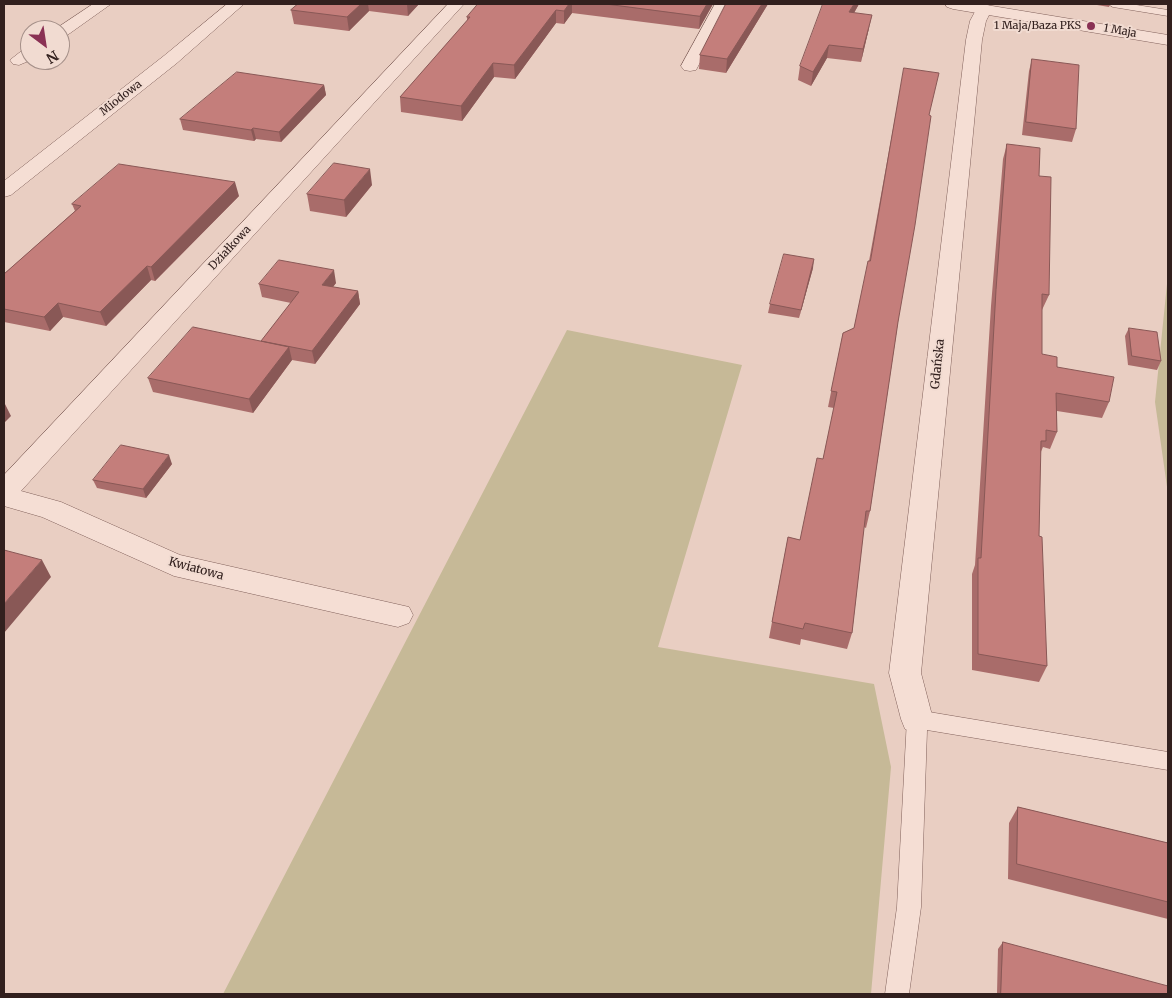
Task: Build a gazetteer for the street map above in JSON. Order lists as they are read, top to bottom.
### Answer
{
  "streets": {
    "street": [
      "1 Maja",
      "Miodowa",
      "Działkowa",
      "Gdańska",
      "Kwiatowa"
    ]
  },
  "crossings": [
    ["1 Maja", "Gdańska"]
  ],
  "places": ["1 Maja/Baza PKS"],
  "north": "bottom right"
}
